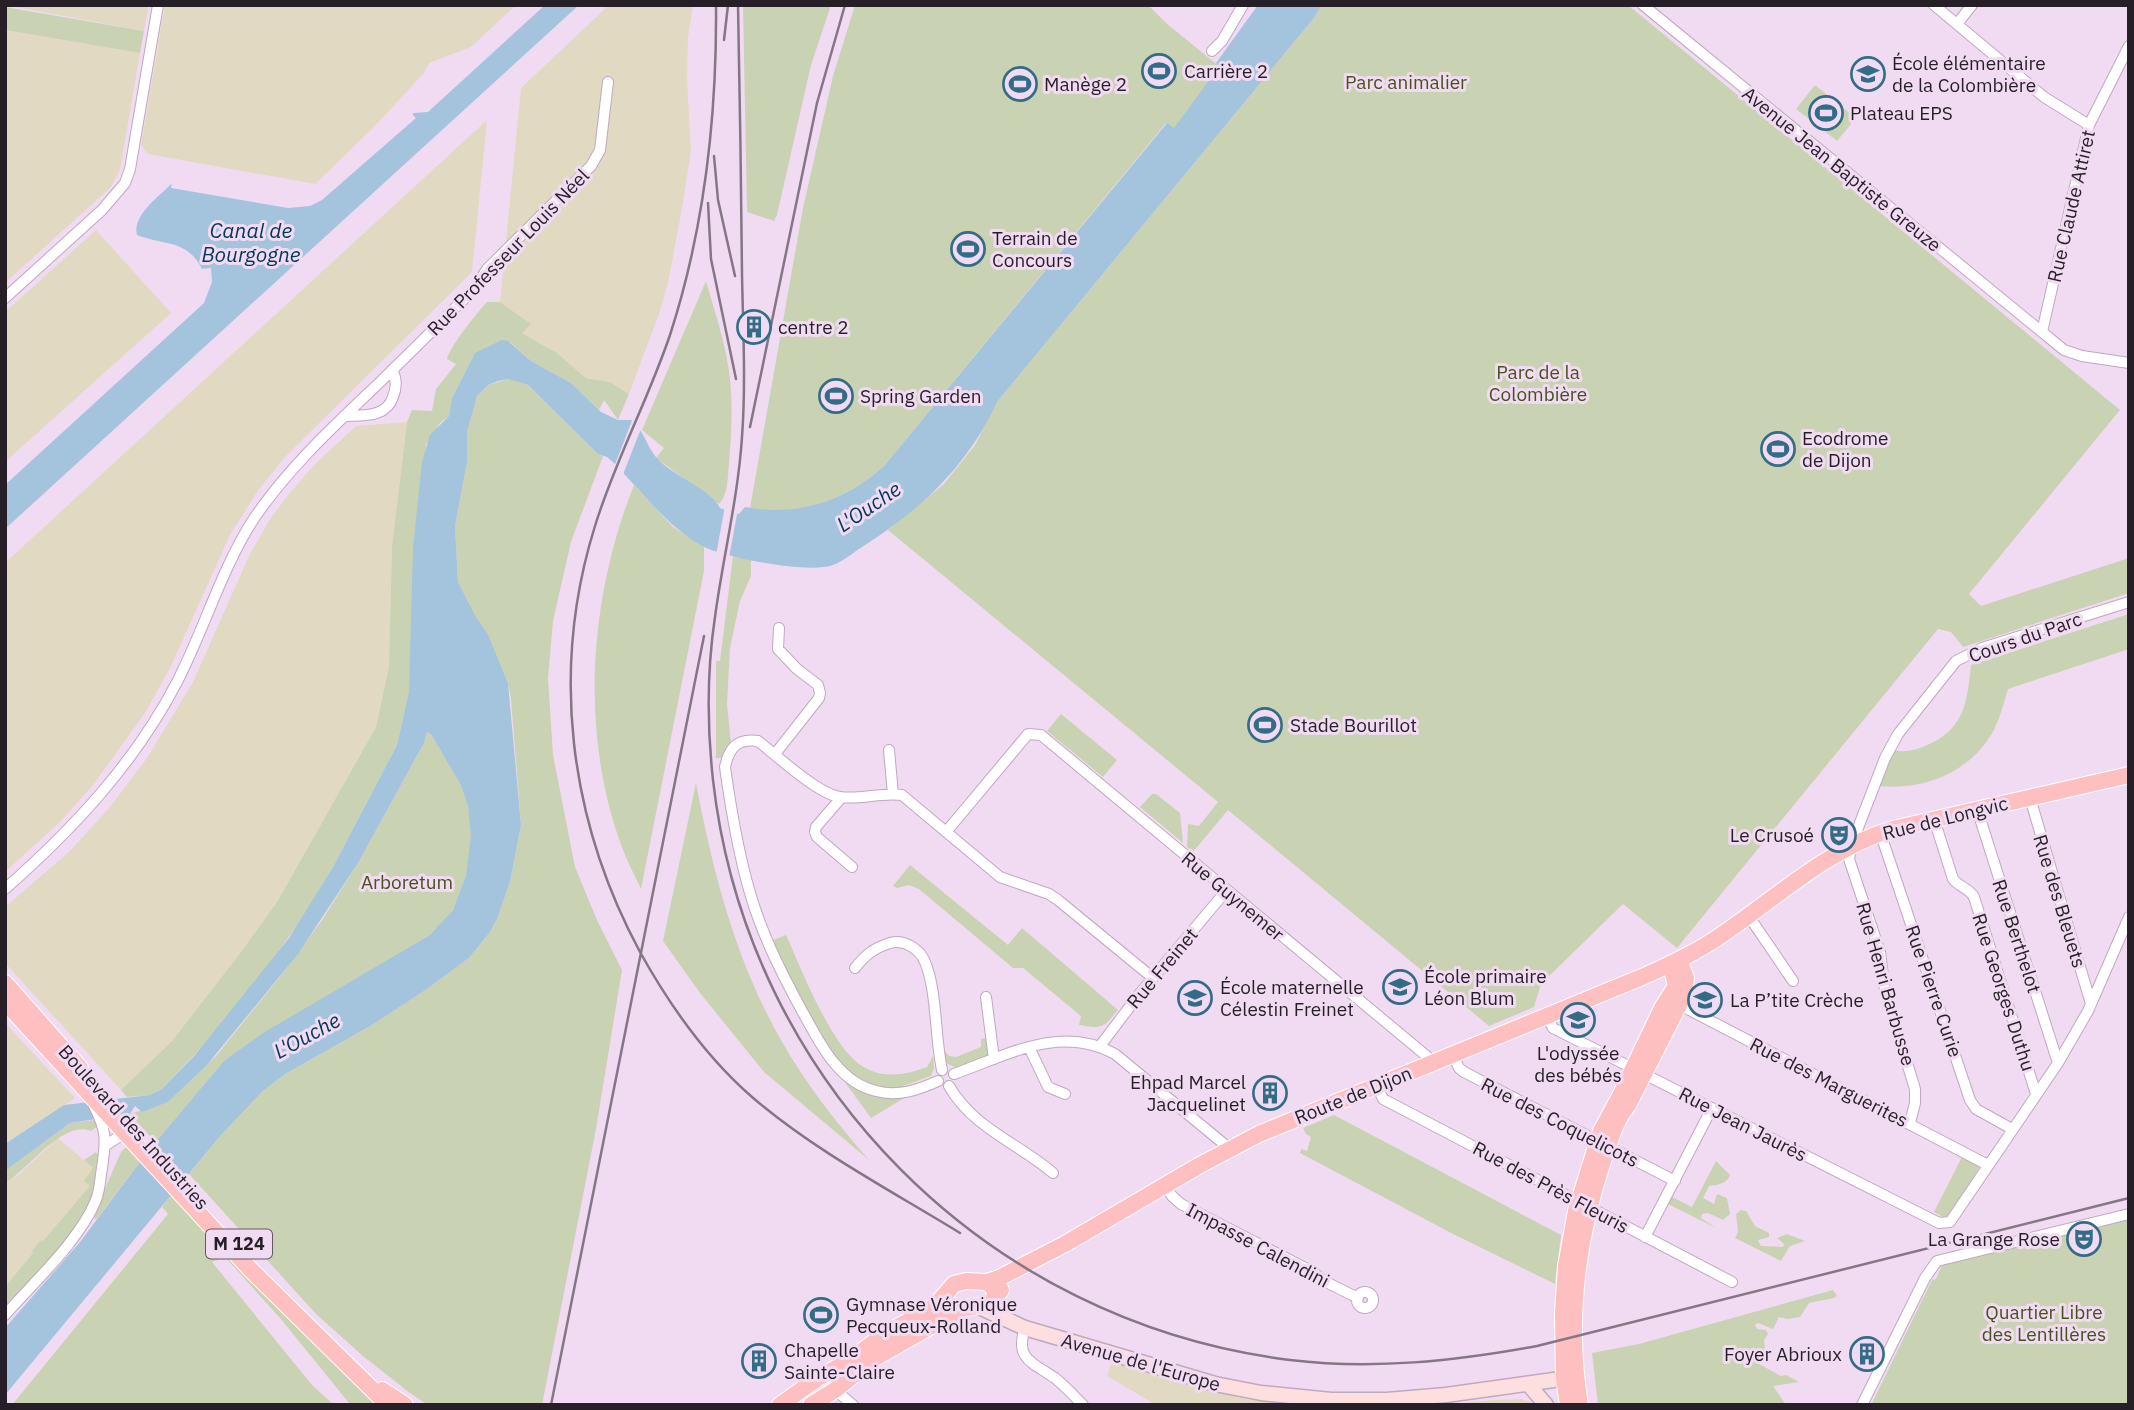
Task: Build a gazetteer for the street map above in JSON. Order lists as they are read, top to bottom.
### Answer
{
  "streets": {
    "main road": [
      "Rue de Longvic",
      "Route de Dijon",
      "Boulevard des Industries",
      "M 124",
      "Avenue de l'Europe"
    ],
    "street": [
      "Avenue Jean Baptiste Greuze",
      "Rue Claude Attiret",
      "Rue Professeur Louis Néel",
      "Cours du Parc",
      "Rue Guynemer",
      "Rue des Bleuets",
      "Rue Berthelot",
      "Rue Freinet",
      "Rue Henri Barbusse",
      "Rue Pierre Curie",
      "Rue Georges Duthu",
      "Rue des Marguerites",
      "Rue des Coquelicots",
      "Rue Jean Jaurès",
      "Rue des Près Fleuris",
      "Impasse Calendini"
    ]
  },
  "crossings": [
    ["Avenue Jean Baptiste Greuze", "Rue Claude Attiret"],
    ["Cours du Parc", "Rue de Longvic"],
    ["Cours du Parc", "Rue Henri Barbusse"],
    ["Rue de Longvic", "Rue des Bleuets"],
    ["Rue de Longvic", "Rue Berthelot"],
    ["Rue de Longvic", "Rue Henri Barbusse"],
    ["Rue de Longvic", "Rue Pierre Curie"],
    ["Rue de Longvic", "Rue Georges Duthu"],
    ["Rue de Longvic", "Route de Dijon"],
    ["Rue Guynemer", "Rue Freinet"],
    ["Rue Guynemer", "Route de Dijon"],
    ["Rue Henri Barbusse", "Rue des Marguerites"],
    ["Rue des Marguerites", "Rue Jean Jaurès"],
    ["Route de Dijon", "Rue des Coquelicots"],
    ["Route de Dijon", "Rue Jean Jaurès"],
    ["Route de Dijon", "Rue des Près Fleuris"],
    ["Route de Dijon", "Impasse Calendini"],
    ["Route de Dijon", "Avenue de l'Europe"]
  ],
  "water": ["Canal de Bourgogne", "L'Ouche"],
  "parks": [
    "Parc animalier",
    "Parc de la Colombière",
    "Arboretum",
    "Quartier Libre des Lentillères"
  ],
  "places": {
    "sports": [
      "Carrière 2",
      "Manège 2",
      "Plateau EPS",
      "Terrain de Concours",
      "Spring Garden",
      "Ecodrome de Dijon",
      "Stade Bourillot",
      "Gymnase Véronique Pecqueux-Rolland"
    ],
    "school or university": [
      "École élémentaire de la Colombière",
      "École primaire Léon Blum",
      "École maternelle Célestin Freinet",
      "La P’tite Crèche",
      "L'odyssée des bébés"
    ],
    "building": [
      "centre 2",
      "Ehpad Marcel Jacquelinet",
      "Foyer Abrioux",
      "Chapelle Sainte-Claire"
    ],
    "theatre": ["Le Crusoé", "La Grange Rose"]
  }
}
